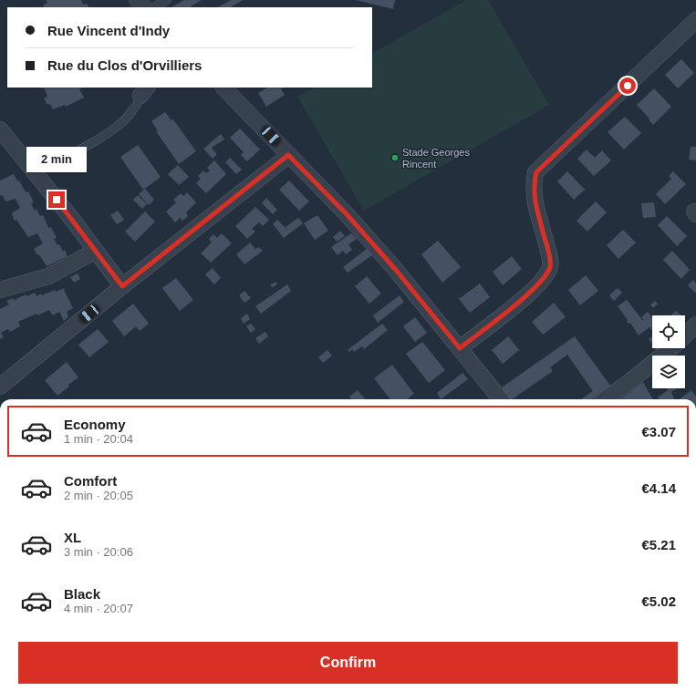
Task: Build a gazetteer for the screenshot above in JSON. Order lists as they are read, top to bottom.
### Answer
{
  "places": ["Stade Georges Rincent"],
  "page": {
    "banner": ["Rue Vincent d'Indy", "Rue du Clos d'Orvilliers"],
    "bubble": "2 min",
    "list": [
      {
        "name": "Economy",
        "note": "1 min · 20:04",
        "value": "€3.07"
      },
      {
        "name": "Comfort",
        "note": "2 min · 20:05",
        "value": "€4.14"
      },
      {
        "name": "XL",
        "note": "3 min · 20:06",
        "value": "€5.21"
      },
      {
        "name": "Black",
        "note": "4 min · 20:07",
        "value": "€5.02"
      }
    ],
    "buttons": "Confirm"
  }
}
